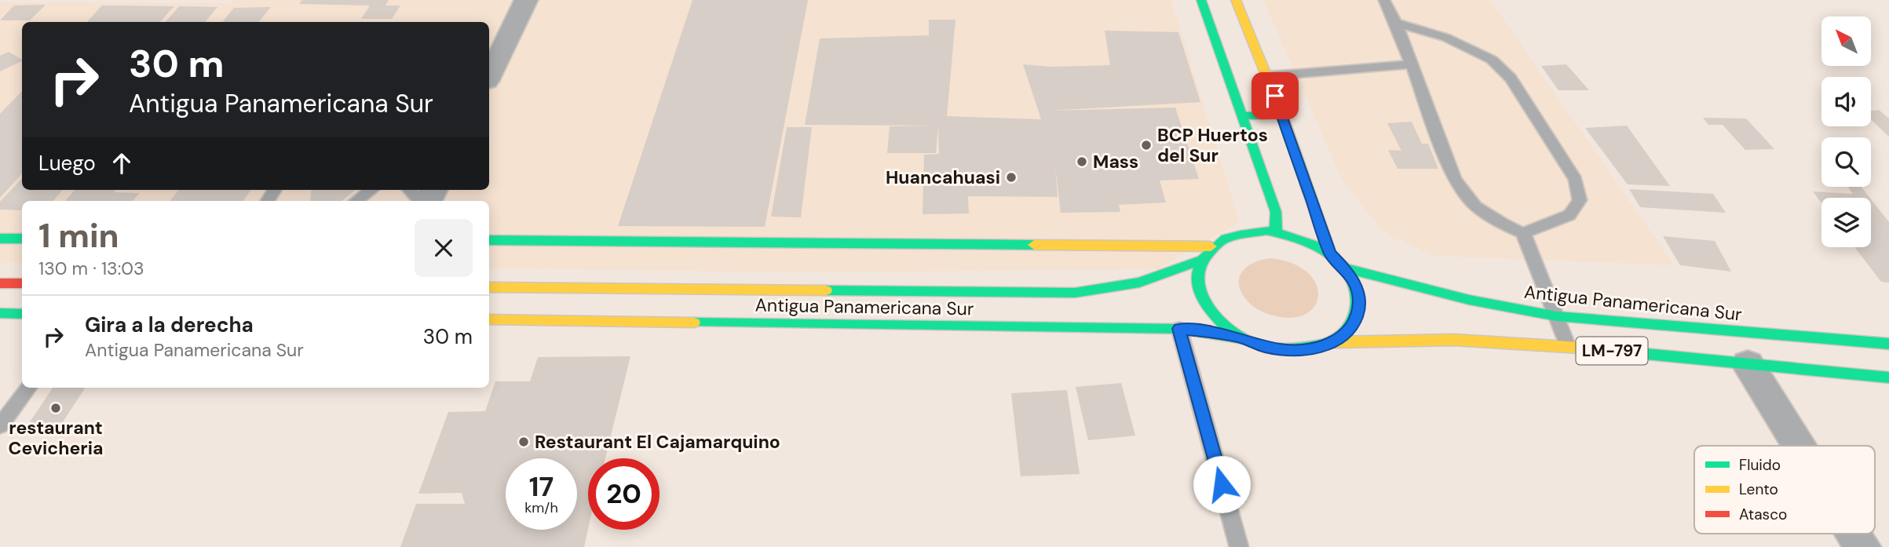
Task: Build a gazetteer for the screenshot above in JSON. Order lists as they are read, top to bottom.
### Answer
{
  "streets": {
    "main road": ["Antigua Panamericana Sur", "LM-797"]
  },
  "crossings": [
    ["Antigua Panamericana Sur", "LM-797"]
  ],
  "places": [
    "BCP Huertos del Sur",
    "Mass",
    "Huancahuasi",
    "restaurant Cevicheria",
    "Restaurant El Cajamarquino"
  ],
  "legend": ["Fluido", "Lento", "Atasco"],
  "north": "top left",
  "page": {
    "turn": ["30 m", "Antigua Panamericana Sur"],
    "then": "Luego",
    "heading": ["1 min", "130 m · 13:03"],
    "list": [
      {
        "name": "Gira a la derecha",
        "note": "Antigua Panamericana Sur",
        "value": "30 m"
      }
    ],
    "speed": "17 km/h",
    "limit": "20"
  }
}
